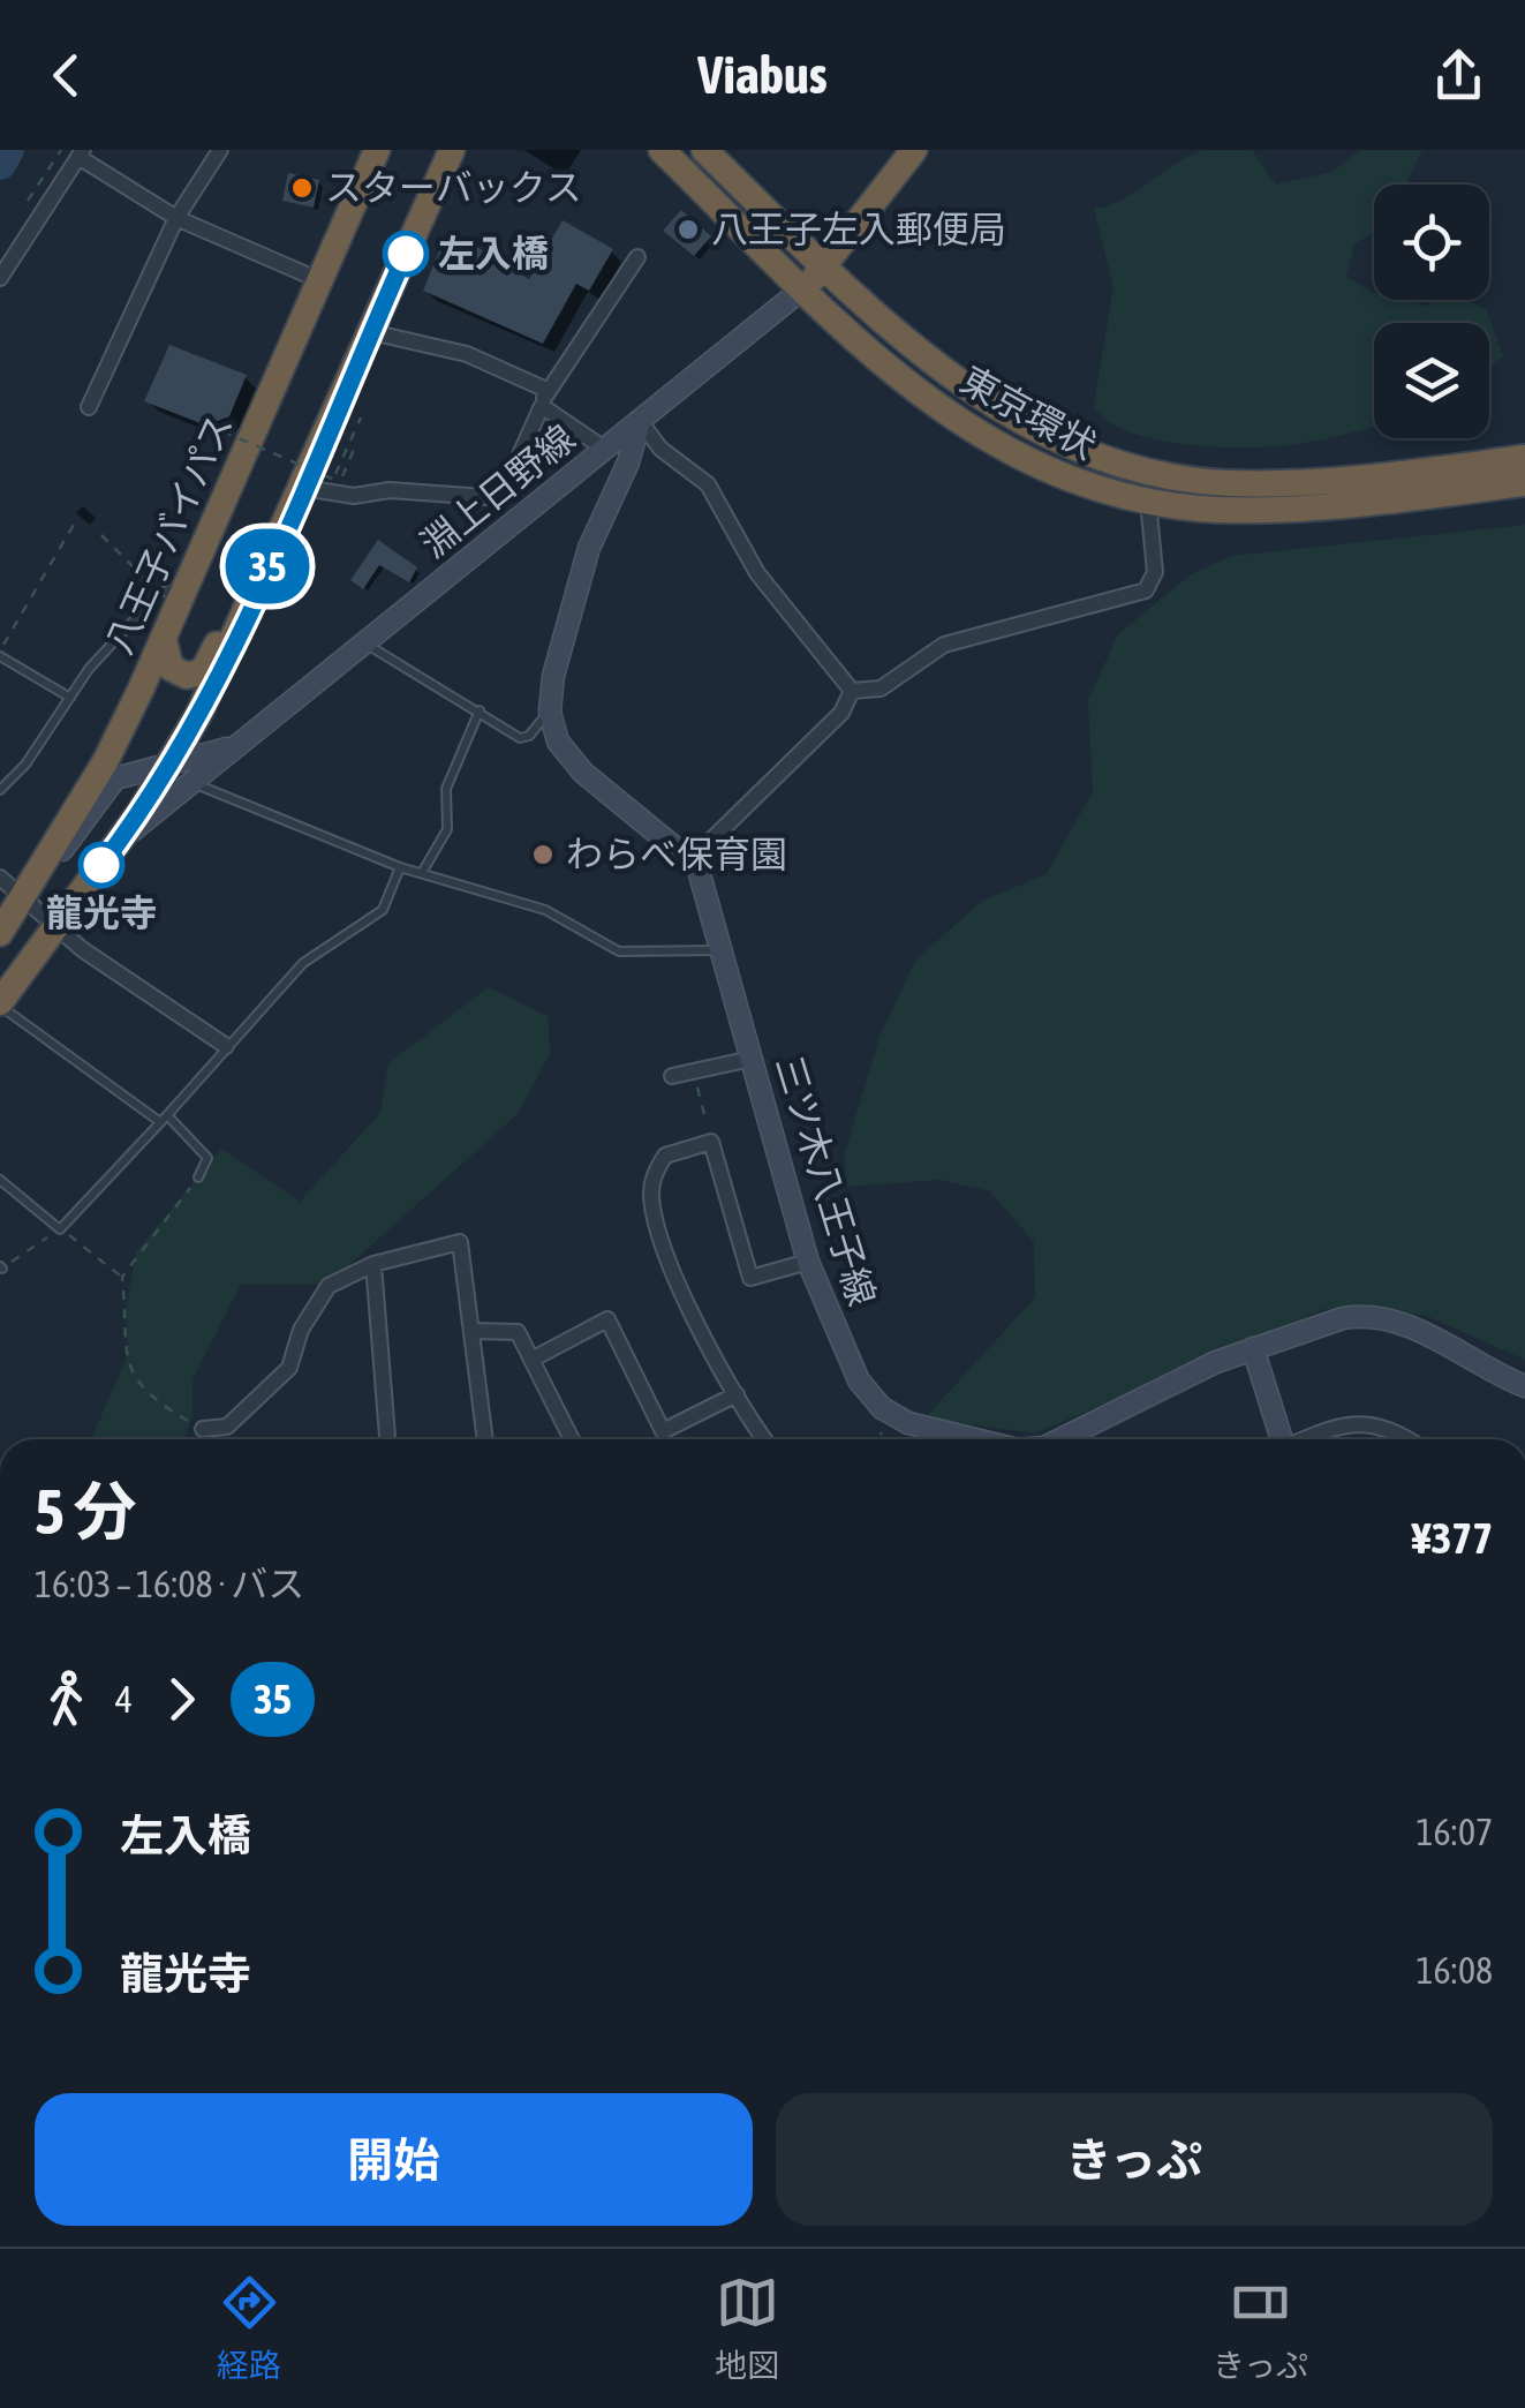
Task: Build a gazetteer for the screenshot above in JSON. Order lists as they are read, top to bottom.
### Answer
{
  "streets": {
    "highway": ["東京環状", "八王子バイパス"],
    "main road": ["淵上日野線", "三ツ木八王子線"]
  },
  "crossings": [
    ["東京環状", "淵上日野線"],
    ["淵上日野線", "八王子バイパス"]
  ],
  "places": [
    "スターバックス",
    "八王子左入郵便局",
    "左入橋",
    "わらべ保育園",
    "龍光寺"
  ],
  "lines": ["bus line 35"],
  "page": {
    "header": "Viabus",
    "on_map": "35",
    "heading": ["5 分", "16:03 – 16:08 · バス", "¥377"],
    "legs": ["4", "35"],
    "list": [
      {
        "name": "左入橋",
        "value": "16:07"
      },
      {
        "name": "龍光寺",
        "value": "16:08"
      }
    ],
    "buttons": ["開始", "きっぷ"],
    "tabs": ["経路", "地図", "きっぷ"]
  }
}
